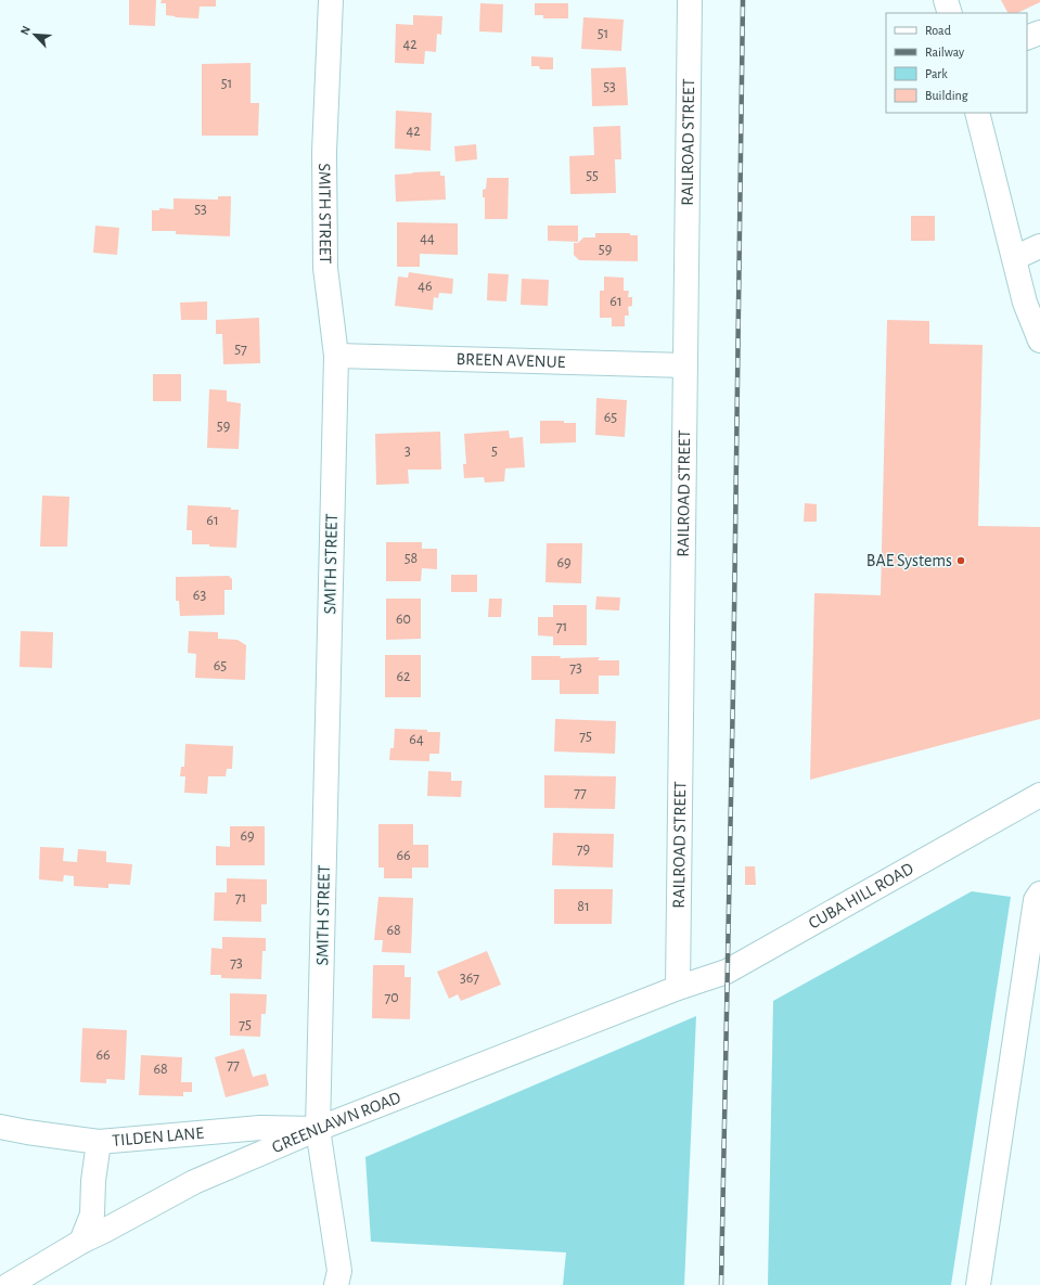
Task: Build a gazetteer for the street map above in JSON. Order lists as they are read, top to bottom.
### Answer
{
  "streets": {
    "street": [
      "RAILROAD STREET",
      "SMITH STREET",
      "BREEN AVENUE",
      "CUBA HILL ROAD",
      "GREENLAWN ROAD",
      "TILDEN LANE"
    ]
  },
  "crossings": [
    ["RAILROAD STREET", "BREEN AVENUE"],
    ["RAILROAD STREET", "CUBA HILL ROAD"],
    ["RAILROAD STREET", "GREENLAWN ROAD"],
    ["SMITH STREET", "BREEN AVENUE"],
    ["SMITH STREET", "GREENLAWN ROAD"],
    ["SMITH STREET", "TILDEN LANE"],
    ["CUBA HILL ROAD", "GREENLAWN ROAD"],
    ["GREENLAWN ROAD", "TILDEN LANE"]
  ],
  "places": ["BAE Systems"],
  "house_numbers": [
    "51",
    "42",
    "51",
    "53",
    "42",
    "55",
    "53",
    "44",
    "59",
    "46",
    "61",
    "57",
    "65",
    "59",
    "3",
    "5",
    "61",
    "58",
    "69",
    "63",
    "60",
    "71",
    "65",
    "73",
    "62",
    "75",
    "64",
    "77",
    "69",
    "79",
    "66",
    "71",
    "81",
    "68",
    "73",
    "367",
    "70",
    "75",
    "66",
    "77",
    "68"
  ],
  "legend": [
    "Road",
    "Railway",
    "Park",
    "Building"
  ],
  "north": "top left"
}
